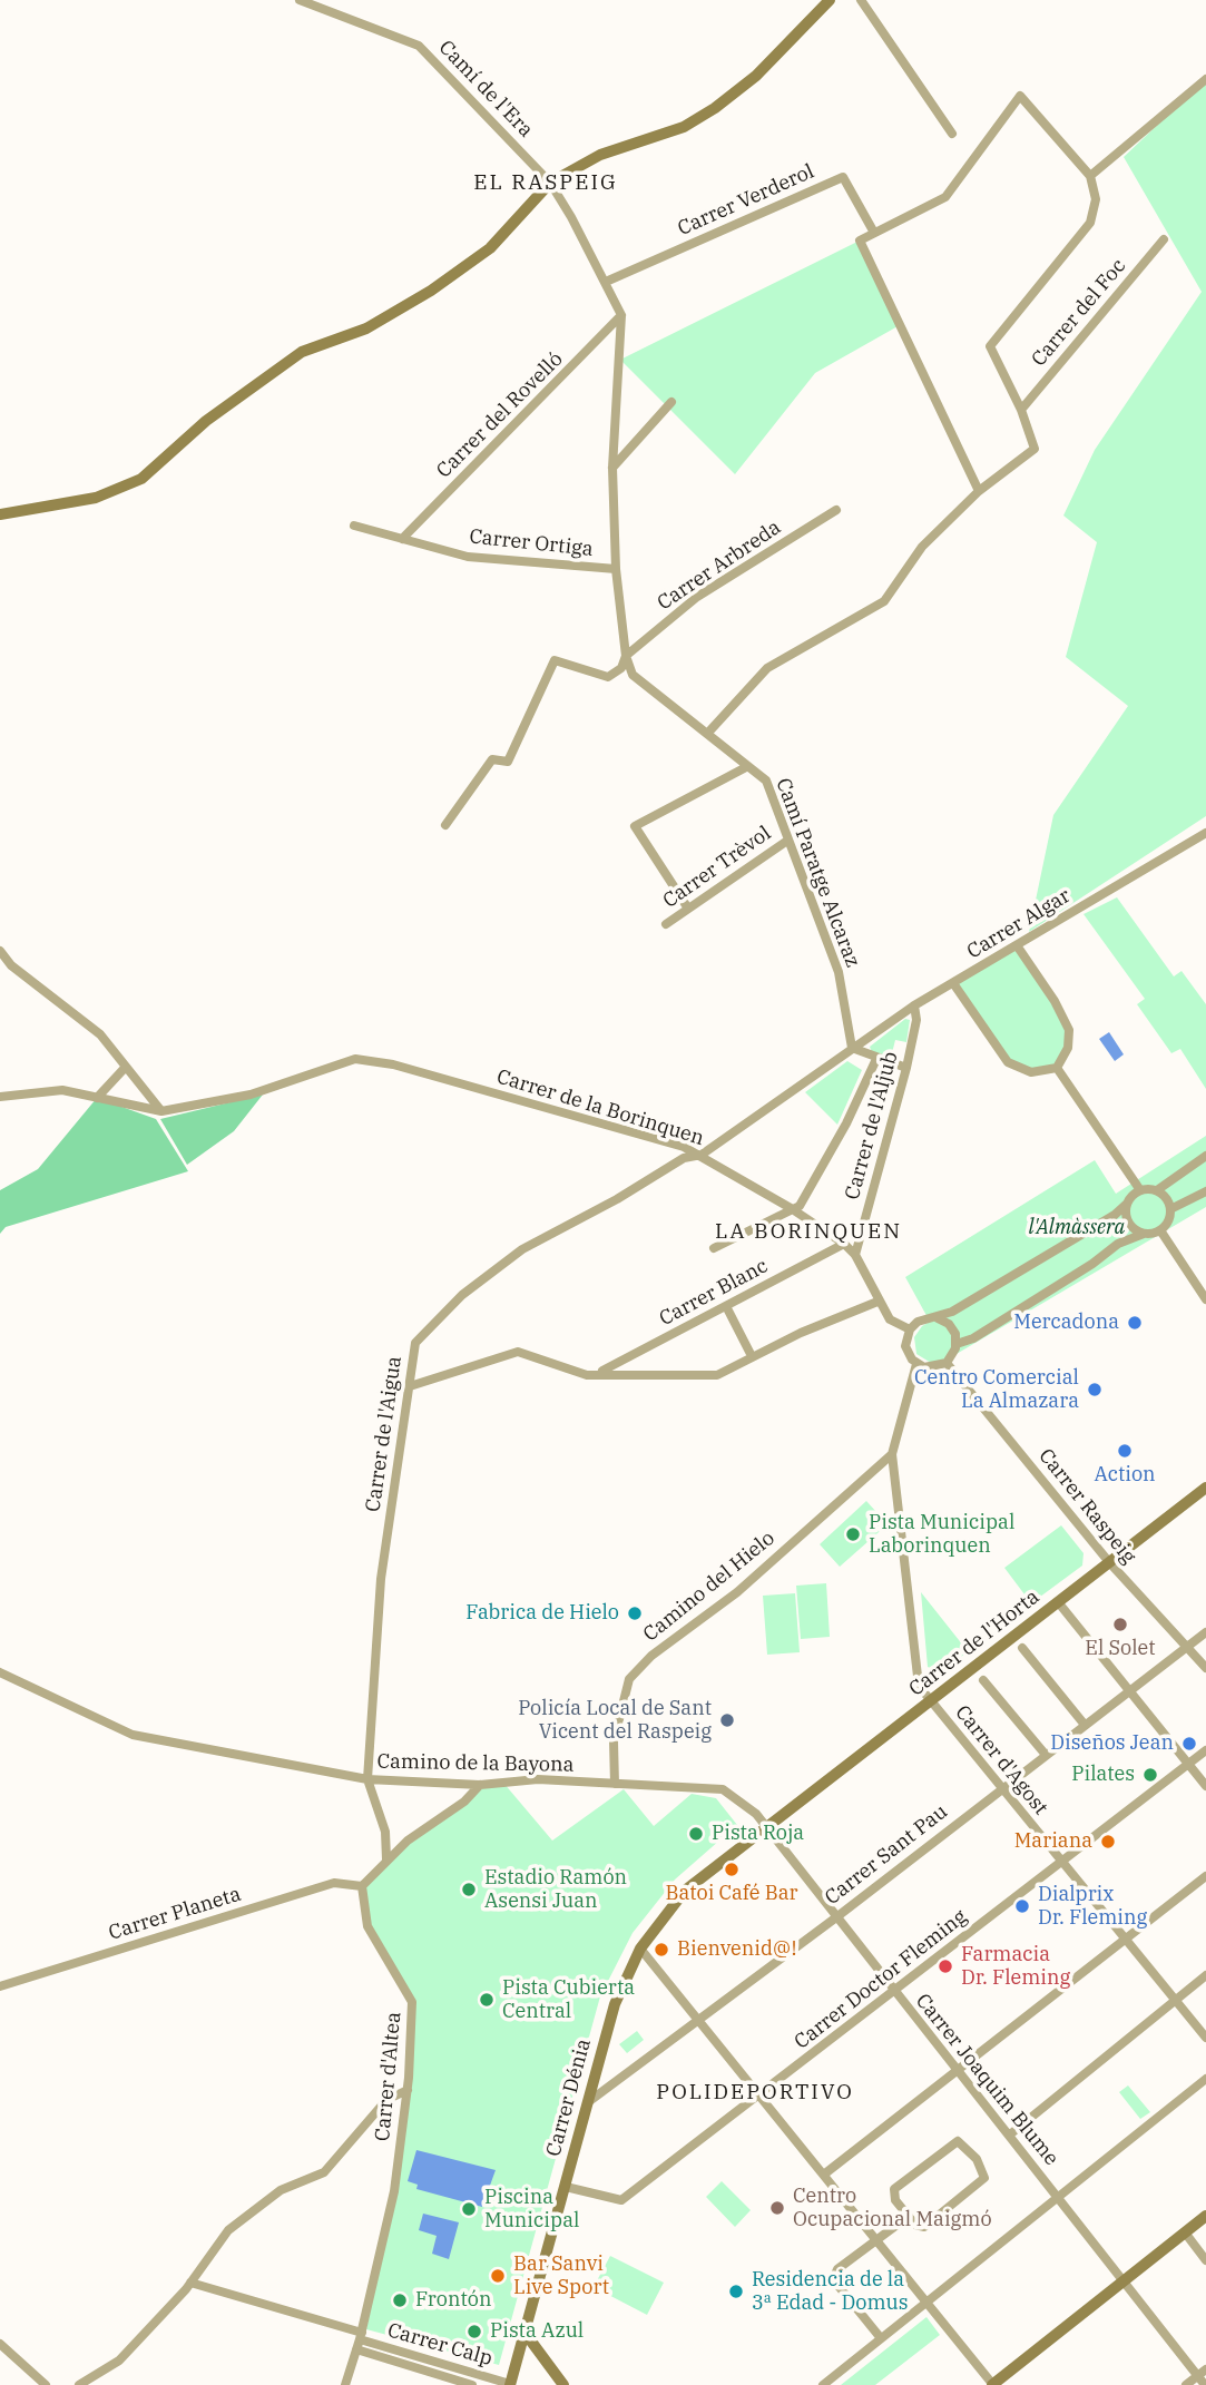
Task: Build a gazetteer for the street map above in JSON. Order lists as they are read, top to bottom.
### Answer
{
  "streets": {
    "street": [
      "Camí de l'Era",
      "Carrer Verderol",
      "Carrer del Foc",
      "Carrer del Rovelló",
      "Carrer Ortiga",
      "Carrer Arbreda",
      "Carrer Trèvol",
      "Camí Paratge Alcaraz",
      "Carrer Algar",
      "Carrer de la Borinquen",
      "Carrer de l'Aljub",
      "Carrer Blanc",
      "Carrer de l'Aigua",
      "Carrer Raspeig",
      "Camino del Hielo",
      "Carrer de l'Horta",
      "Carrer d'Agost",
      "Camino de la Bayona",
      "Carrer Sant Pau",
      "Carrer Planeta",
      "Carrer Doctor Fleming",
      "Carrer d'Altea",
      "Carrer Joaquim Blume",
      "Carrer Dénia",
      "Carrer Calp"
    ]
  },
  "crossings": [
    ["Camí de l'Era", "Camí Paratge Alcaraz"],
    ["Carrer Verderol", "Camí Paratge Alcaraz"],
    ["Carrer del Rovelló", "Carrer Ortiga"],
    ["Carrer del Rovelló", "Camí Paratge Alcaraz"],
    ["Carrer Ortiga", "Camí Paratge Alcaraz"],
    ["Carrer Arbreda", "Camí Paratge Alcaraz"],
    ["Carrer Trèvol", "Camí Paratge Alcaraz"],
    ["Camí Paratge Alcaraz", "Carrer Algar"],
    ["Camí Paratge Alcaraz", "Carrer de l'Aigua"],
    ["Carrer Algar", "Carrer de l'Aljub"],
    ["Carrer Algar", "Carrer de l'Aigua"],
    ["Carrer de la Borinquen", "Carrer de l'Aljub"],
    ["Carrer de la Borinquen", "Carrer Blanc"],
    ["Carrer de la Borinquen", "Carrer de l'Aigua"],
    ["Carrer de la Borinquen", "Carrer Raspeig"],
    ["Carrer de la Borinquen", "Carrer d'Agost"],
    ["Carrer de l'Aigua", "Camino de la Bayona"],
    ["Carrer Raspeig", "Carrer de l'Horta"],
    ["Carrer Raspeig", "Carrer d'Agost"],
    ["Carrer Raspeig", "Carrer Sant Pau"],
    ["Camino del Hielo", "Carrer d'Agost"],
    ["Camino del Hielo", "Camino de la Bayona"],
    ["Carrer de l'Horta", "Carrer d'Agost"],
    ["Carrer de l'Horta", "Camino de la Bayona"],
    ["Carrer de l'Horta", "Carrer Joaquim Blume"],
    ["Carrer de l'Horta", "Carrer Dénia"],
    ["Carrer d'Agost", "Carrer Sant Pau"],
    ["Carrer d'Agost", "Carrer Doctor Fleming"],
    ["Camino de la Bayona", "Carrer Joaquim Blume"],
    ["Camino de la Bayona", "Carrer Dénia"],
    ["Carrer Sant Pau", "Carrer Joaquim Blume"],
    ["Carrer Sant Pau", "Carrer Dénia"],
    ["Carrer Planeta", "Carrer d'Altea"],
    ["Carrer Doctor Fleming", "Carrer Joaquim Blume"],
    ["Carrer Doctor Fleming", "Carrer Dénia"],
    ["Carrer d'Altea", "Carrer Calp"],
    ["Carrer Joaquim Blume", "Carrer Dénia"],
    ["Carrer Dénia", "Carrer Calp"]
  ],
  "districts": ["EL RASPEIG", "LA BORINQUEN", "POLIDEPORTIVO"],
  "parks": ["l'Almàssera"],
  "places": [
    "Mercadona",
    "Centro Comercial La Almazara",
    "Action",
    "Pista Municipal Laborinquen",
    "Fabrica de Hielo",
    "El Solet",
    "Policía Local de Sant Vicent del Raspeig",
    "Diseños Jean",
    "Pilates",
    "Pista Roja",
    "Mariana",
    "Batoi Café Bar",
    "Estadio Ramón Asensi Juan",
    "Dialprix Dr. Fleming",
    "Bienvenid@!",
    "Farmacia Dr. Fleming",
    "Pista Cubierta Central",
    "Centro Ocupacional Maigmó",
    "Piscina Municipal",
    "Bar Sanvi Live Sport",
    "Residencia de la 3ª Edad - Domus",
    "Frontón",
    "Pista Azul"
  ]
}
